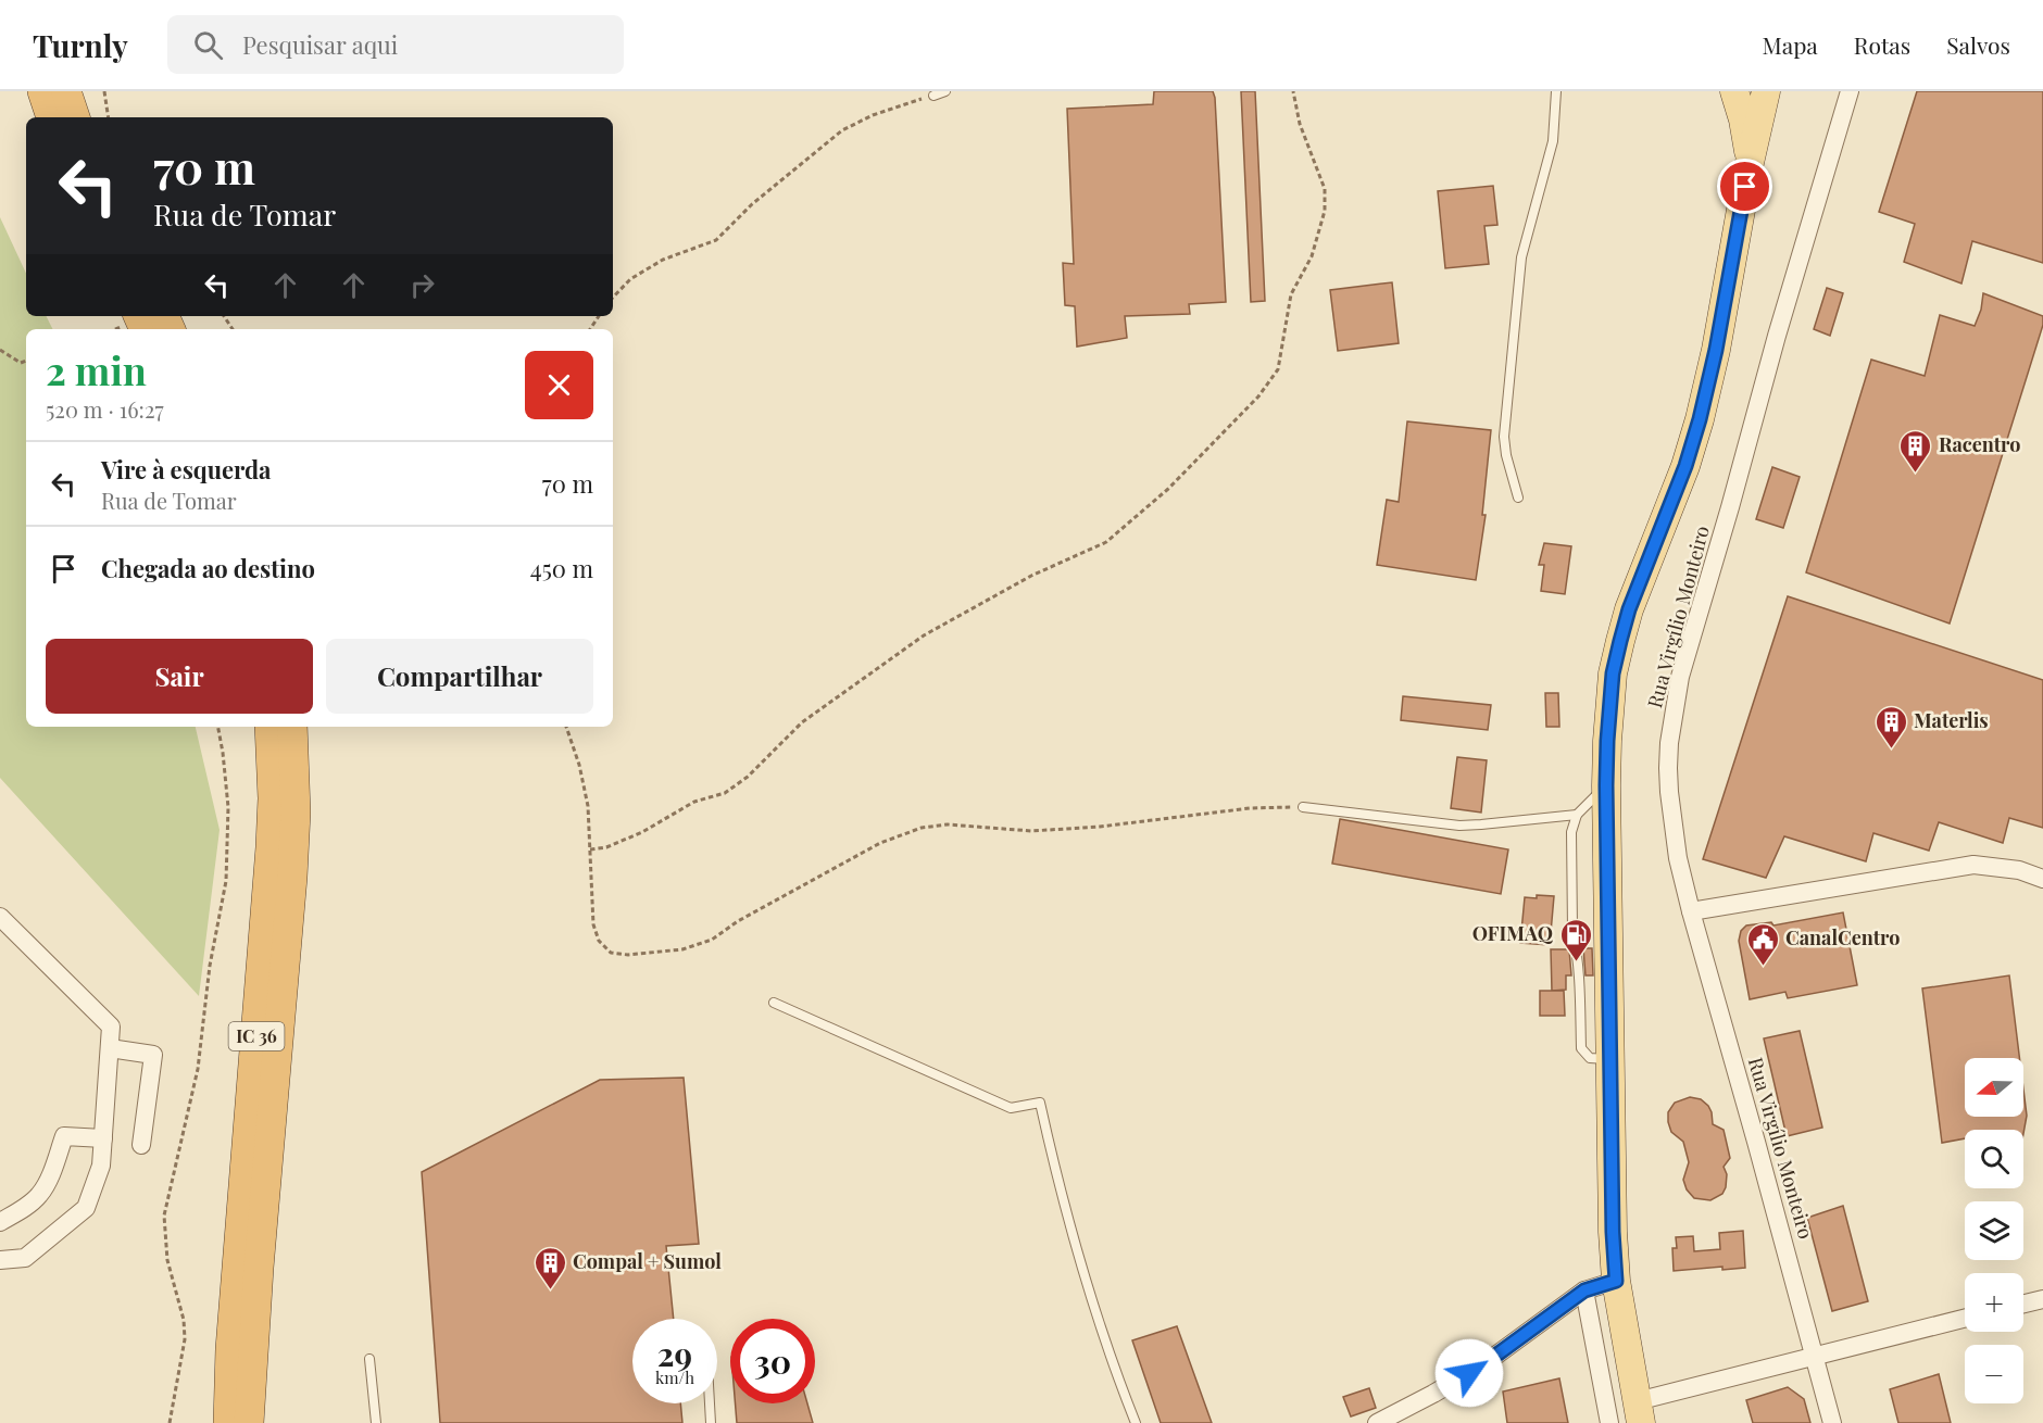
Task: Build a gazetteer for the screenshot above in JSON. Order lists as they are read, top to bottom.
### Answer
{
  "streets": {
    "highway": ["IC 36"],
    "street": ["Rua Virgílio Monteiro"]
  },
  "places": {
    "building": ["Racentro", "Materlis", "Compal + Sumol"],
    "fuel station": ["OFIMAQ"],
    "public building": ["CanalCentro"]
  },
  "north": "left",
  "page": {
    "header": "Turnly",
    "search": "Pesquisar aqui",
    "nav": ["Mapa", "Rotas", "Salvos"],
    "turn": ["70 m", "Rua de Tomar"],
    "heading": ["2 min", "520 m · 16:27"],
    "list": [
      {
        "name": "Vire à esquerda",
        "note": "Rua de Tomar",
        "value": "70 m"
      },
      {
        "name": "Chegada ao destino",
        "value": "450 m"
      }
    ],
    "buttons": ["Sair", "Compartilhar"],
    "map_buttons": ["+", "−"],
    "speed": "29 km/h",
    "limit": "30"
  }
}
